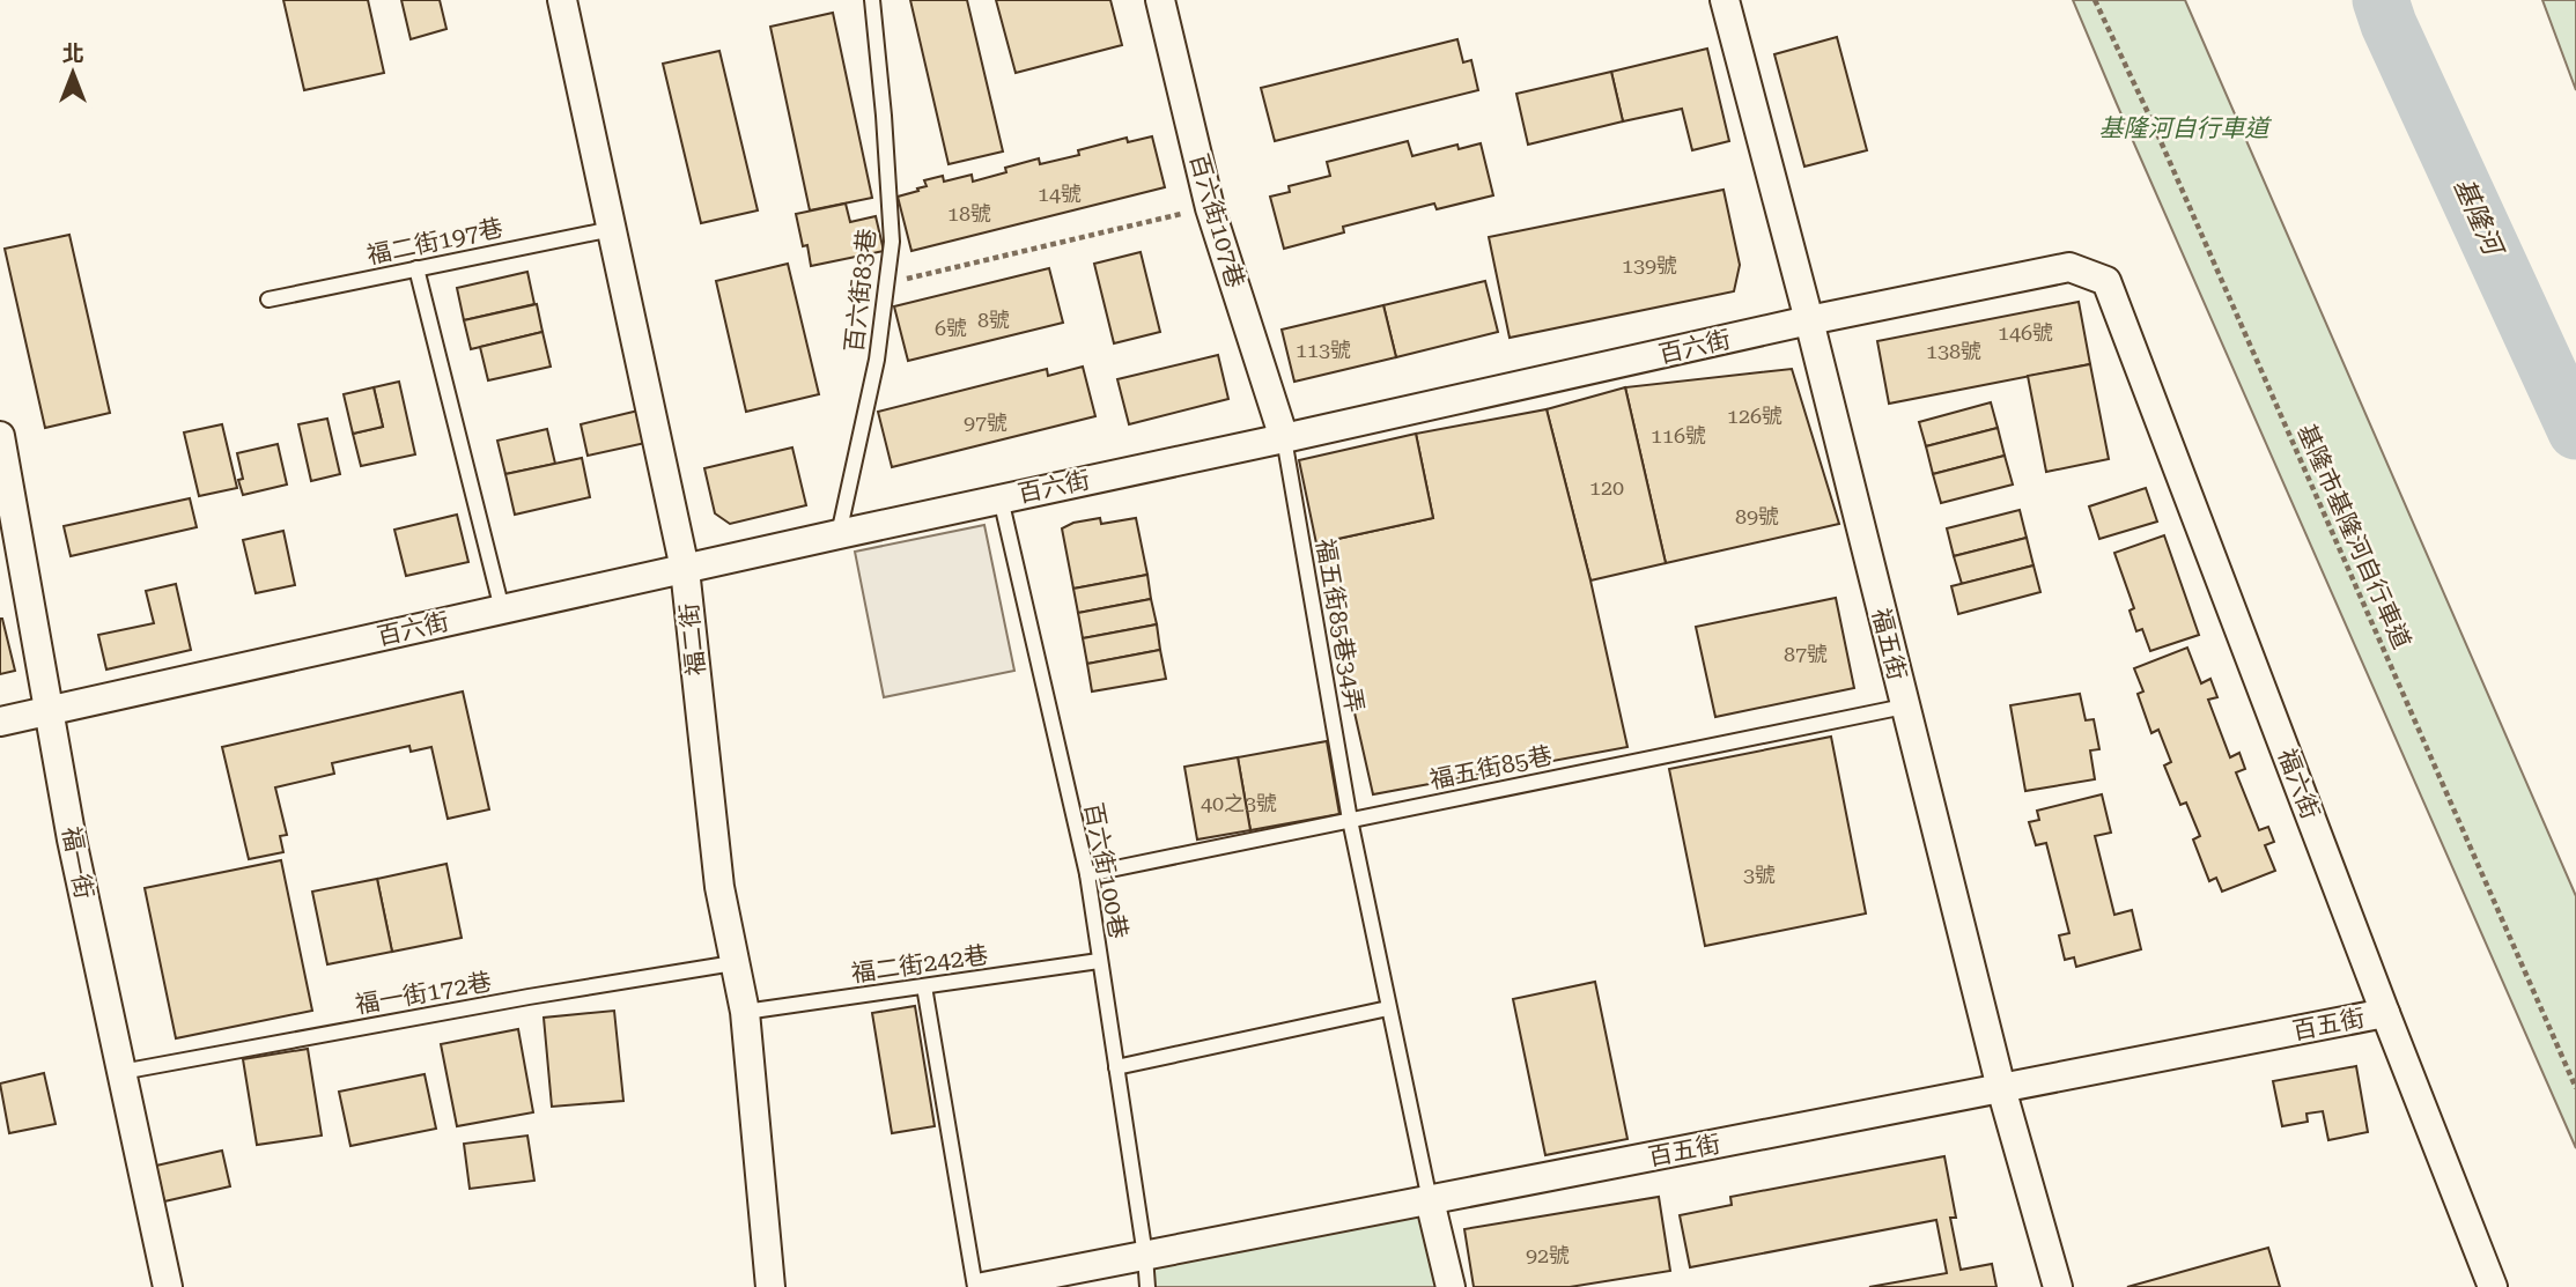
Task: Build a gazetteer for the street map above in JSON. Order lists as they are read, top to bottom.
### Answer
{
  "streets": {
    "street": [
      "百六街107巷",
      "百六街",
      "福二街",
      "福五街",
      "福六街",
      "福一街",
      "百五街"
    ],
    "lane": [
      "福二街197巷",
      "百六街83巷",
      "福五街85巷34弄",
      "福五街85巷",
      "百六街100巷",
      "福二街242巷",
      "福一街172巷"
    ],
    "path": ["基隆市基隆河自行車道"]
  },
  "crossings": [
    ["百六街107巷", "百六街"],
    ["百六街107巷", "福五街85巷34弄"],
    ["福二街197巷", "福二街"],
    ["百六街83巷", "百六街"],
    ["百六街", "福五街85巷34弄"],
    ["百六街", "福二街"],
    ["百六街", "福五街"],
    ["百六街", "福六街"],
    ["百六街", "福一街"],
    ["百六街", "百六街100巷"],
    ["福五街85巷34弄", "福五街85巷"],
    ["福五街85巷34弄", "百五街"],
    ["福二街", "福二街242巷"],
    ["福二街", "福一街172巷"],
    ["福五街", "福五街85巷"],
    ["福五街", "百五街"],
    ["福五街85巷", "百六街100巷"],
    ["福六街", "百五街"],
    ["福一街", "福一街172巷"],
    ["百六街100巷", "福二街242巷"],
    ["百六街100巷", "百五街"]
  ],
  "water": ["基隆河"],
  "parks": ["基隆河自行車道"],
  "house_numbers": [
    "14號",
    "18號",
    "139號",
    "8號",
    "6號",
    "146號",
    "113號",
    "138號",
    "126號",
    "97號",
    "116號",
    "120",
    "89號",
    "87號",
    "40之3號",
    "3號",
    "92號"
  ],
  "north": "top"
}
